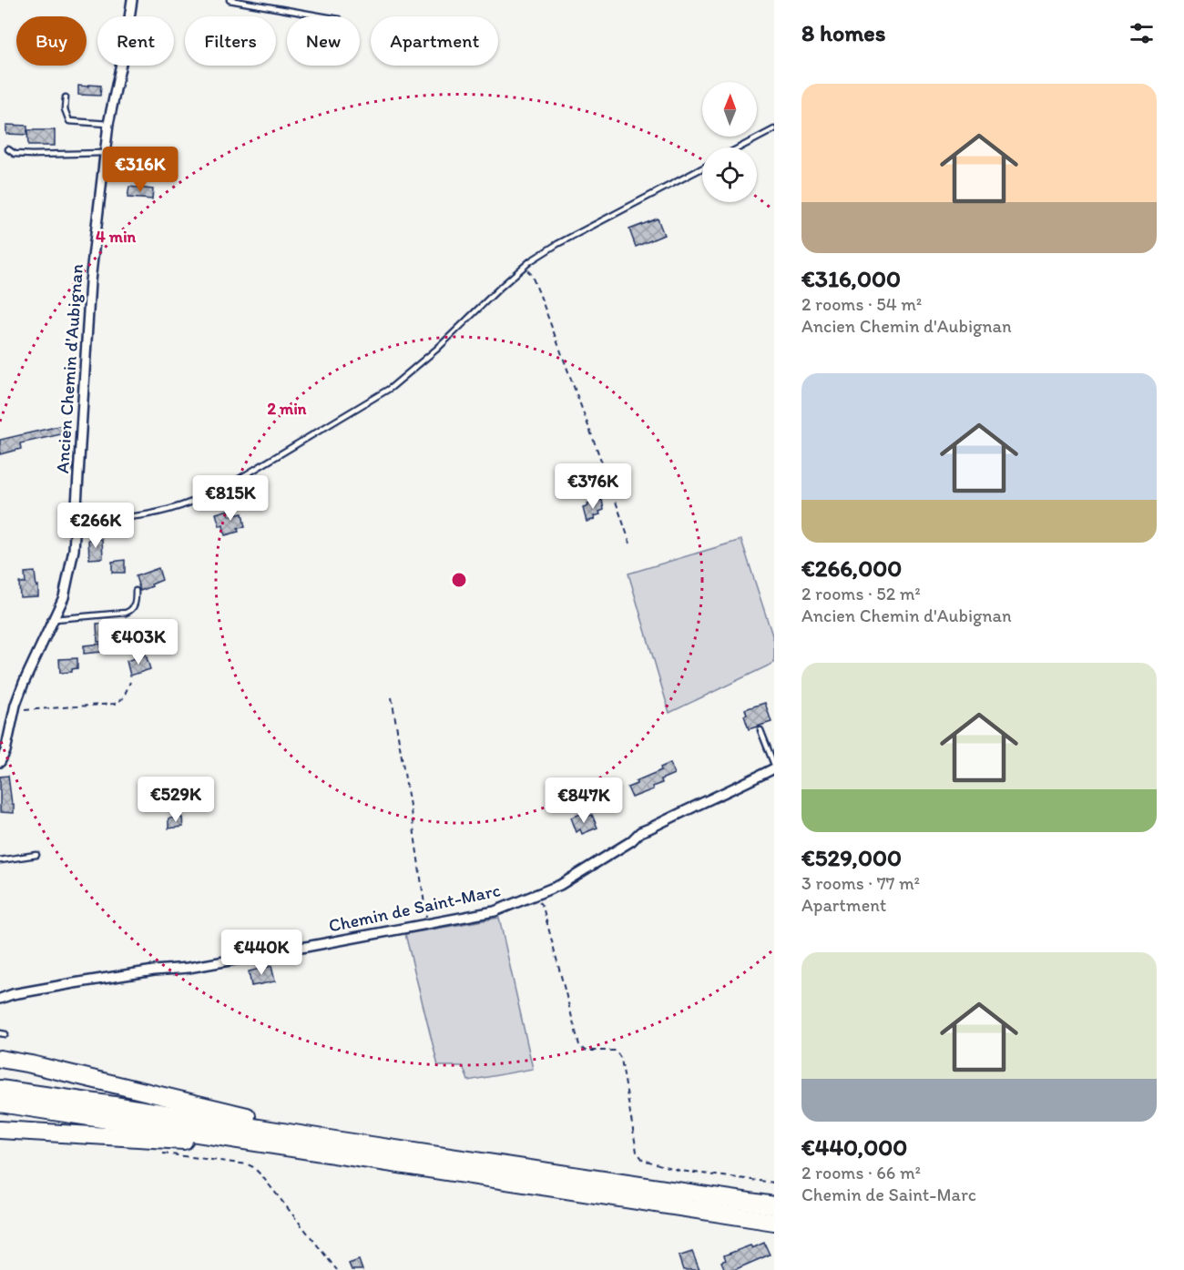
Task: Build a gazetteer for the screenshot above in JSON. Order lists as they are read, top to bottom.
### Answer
{
  "streets": {
    "street": ["Ancien Chemin d'Aubignan", "Chemin de Saint-Marc"]
  },
  "north": "top",
  "page": {
    "heading": "8 homes",
    "chip": [
      "Buy",
      "Rent",
      "Filters",
      "New",
      "Apartment"
    ],
    "list": [
      {
        "name": "€316,000",
        "note": "2 rooms · 54 m² · Ancien Chemin d'Aubignan"
      },
      {
        "name": "€266,000",
        "note": "2 rooms · 52 m² · Ancien Chemin d'Aubignan"
      },
      {
        "name": "€529,000",
        "note": "3 rooms · 77 m² · Apartment"
      },
      {
        "name": "€440,000",
        "note": "2 rooms · 66 m² · Chemin de Saint-Marc"
      }
    ],
    "price": [
      "€316K",
      "€376K",
      "€815K",
      "€266K",
      "€403K",
      "€529K",
      "€847K",
      "€440K"
    ]
  },
  "rings": ["4 min", "2 min"]
}
